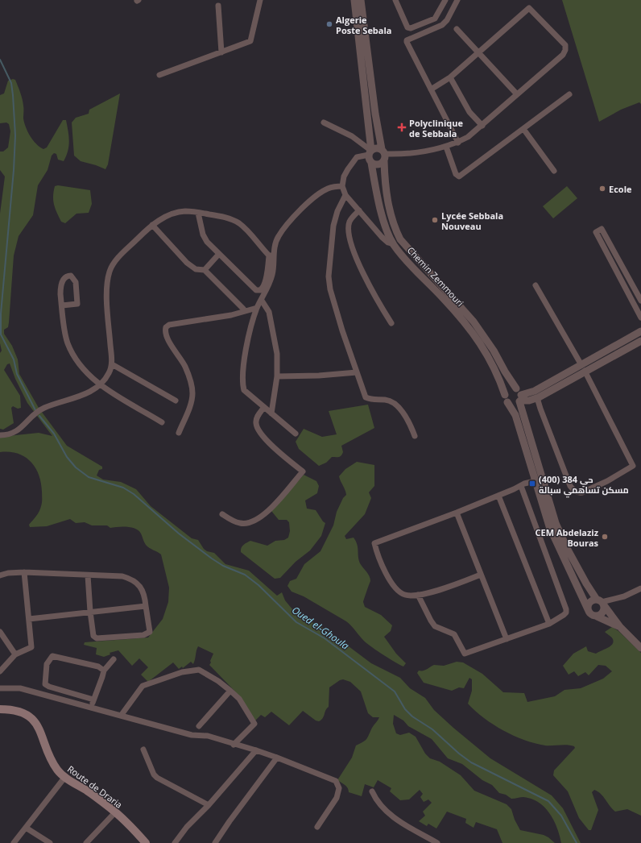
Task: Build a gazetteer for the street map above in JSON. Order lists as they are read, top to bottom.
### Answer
{
  "streets": {
    "main road": ["Route de Draria"],
    "street": ["Chemin Zemmouri"]
  },
  "water": ["Oued el-Ghoula"],
  "places": {
    "other": [
      "Algerie Poste Sebala",
      "Ecole",
      "Lycée Sebbala Nouveau",
      "CEM Abdelaziz Bouras"
    ],
    "health": ["Polyclinique de Sebbala"],
    "transit": ["حي 384 (400) مسكن تساهمي سبالة"]
  }
}
